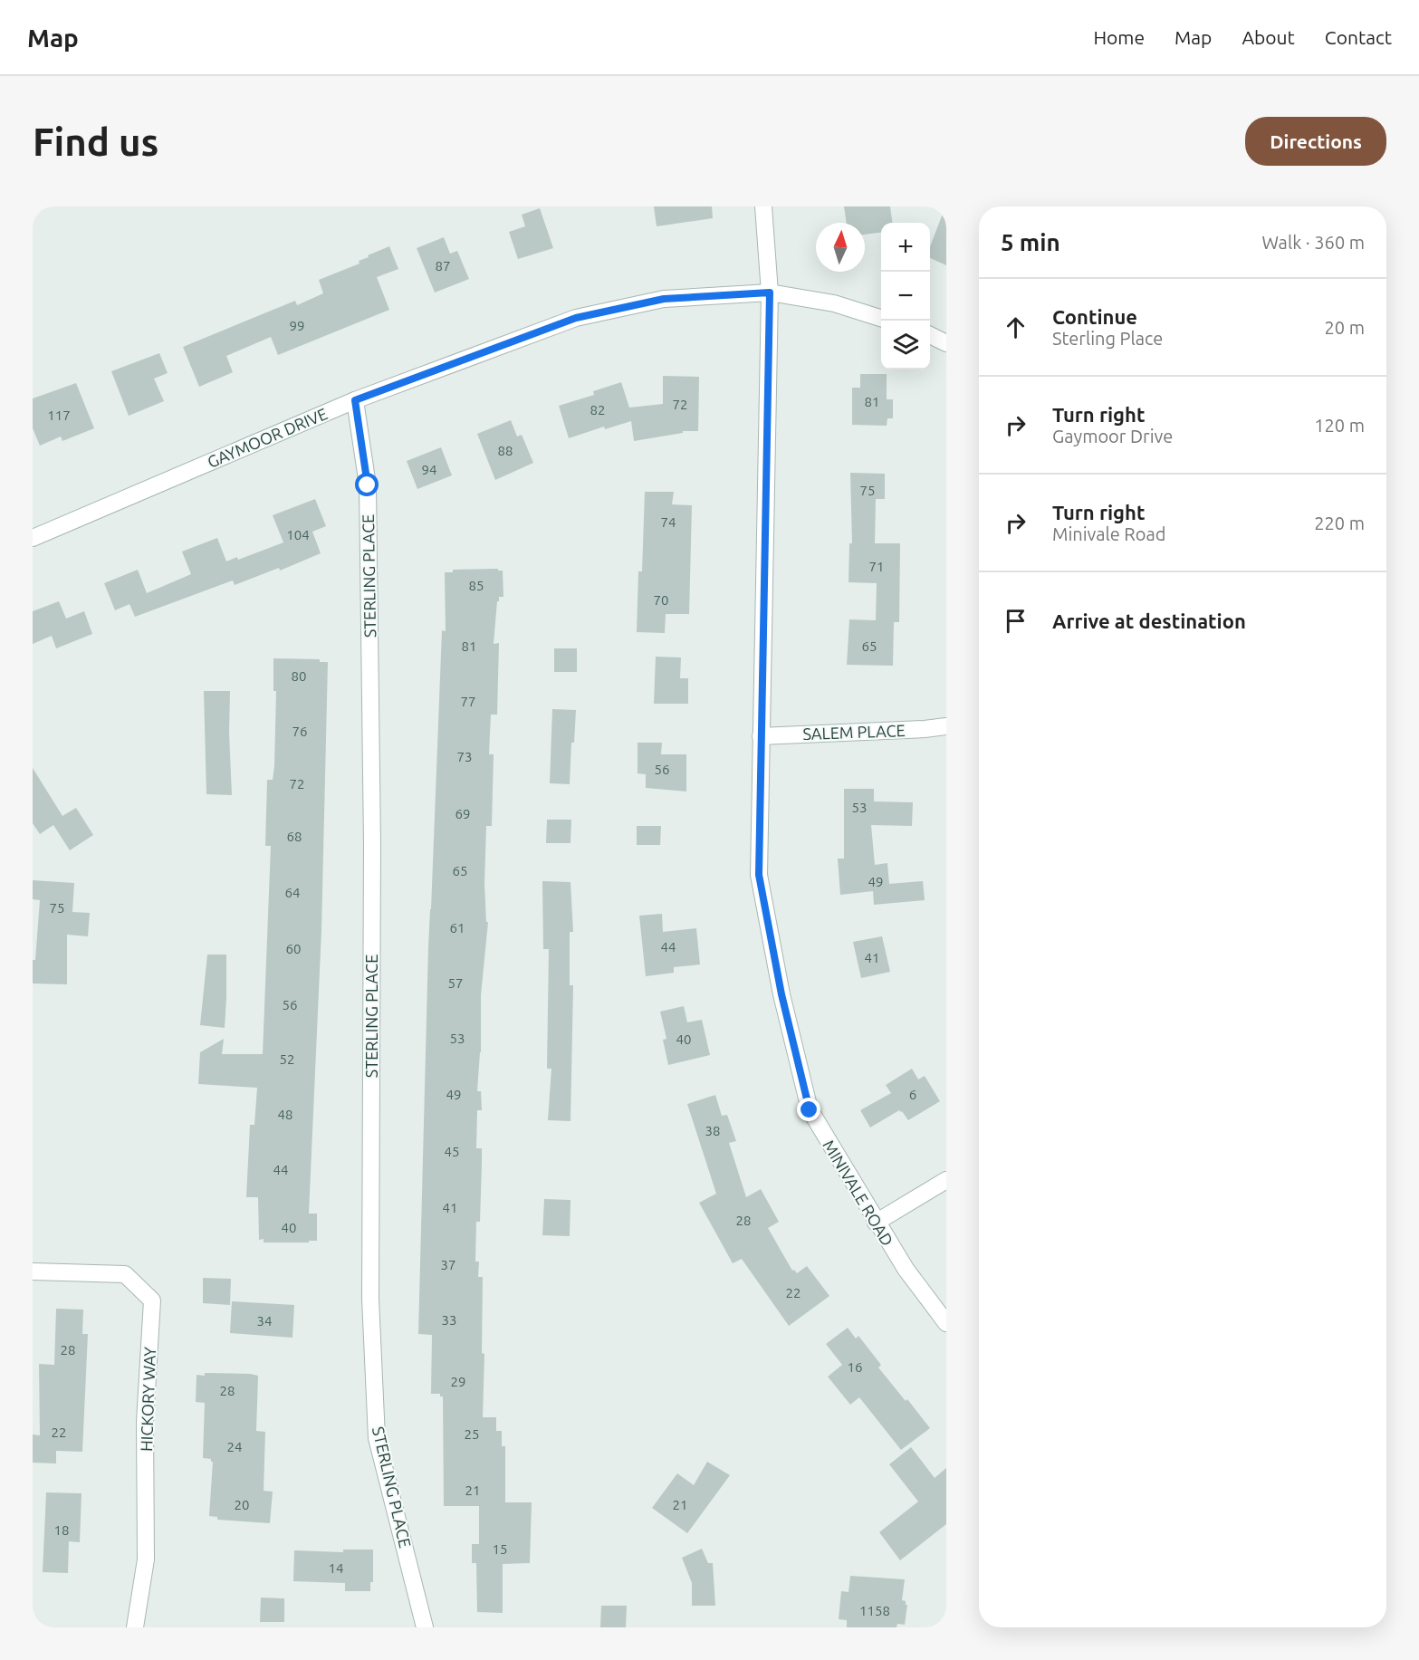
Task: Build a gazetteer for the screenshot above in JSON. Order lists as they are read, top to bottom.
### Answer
{
  "streets": {
    "street": [
      "GAYMOOR DRIVE",
      "STERLING PLACE",
      "SALEM PLACE",
      "MINIVALE ROAD",
      "HICKORY WAY"
    ]
  },
  "crossings": [
    ["GAYMOOR DRIVE", "STERLING PLACE"],
    ["GAYMOOR DRIVE", "MINIVALE ROAD"],
    ["SALEM PLACE", "MINIVALE ROAD"]
  ],
  "house_numbers": [
    "87",
    "99",
    "81",
    "72",
    "82",
    "117",
    "88",
    "94",
    "75",
    "74",
    "104",
    "71",
    "85",
    "70",
    "81",
    "65",
    "80",
    "77",
    "76",
    "73",
    "56",
    "72",
    "53",
    "69",
    "68",
    "65",
    "49",
    "64",
    "75",
    "61",
    "44",
    "60",
    "41",
    "57",
    "56",
    "53",
    "40",
    "52",
    "49",
    "6",
    "48",
    "38",
    "45",
    "44",
    "41",
    "28",
    "40",
    "37",
    "22",
    "33",
    "34",
    "28",
    "16",
    "29",
    "28",
    "22",
    "25",
    "24",
    "21",
    "20",
    "21",
    "18",
    "15",
    "14",
    "1158"
  ],
  "north": "top",
  "page": {
    "header": "Map",
    "nav": [
      "Home",
      "Map",
      "About",
      "Contact"
    ],
    "buttons": "Directions",
    "title": "Find us",
    "heading": ["5 min", "Walk · 360 m"],
    "map_buttons": ["+", "−"],
    "list": [
      ["Continue", "Sterling Place", "20 m"],
      ["Turn right", "Gaymoor Drive", "120 m"],
      ["Turn right", "Minivale Road", "220 m"],
      "Arrive at destination"
    ]
  }
}
